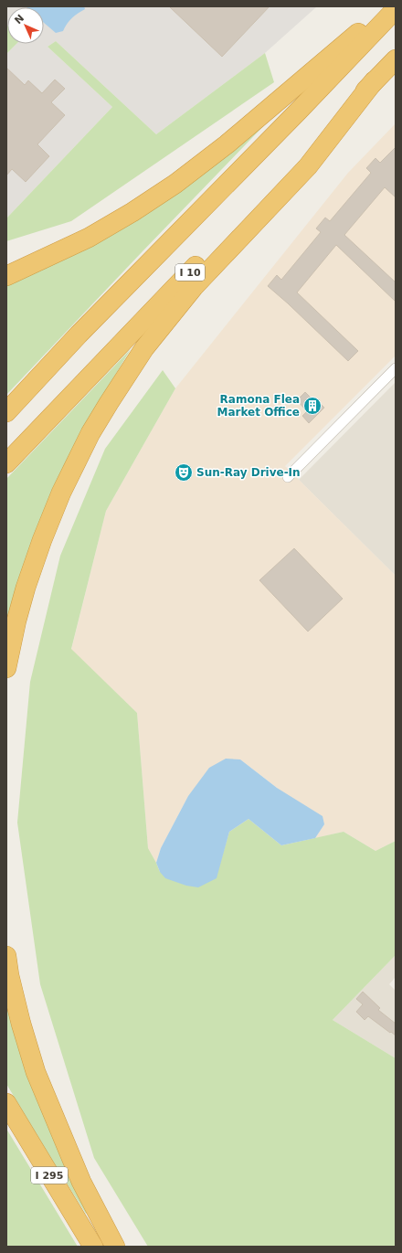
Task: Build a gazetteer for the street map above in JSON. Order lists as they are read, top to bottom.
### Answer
{
  "streets": {
    "highway": ["I 10", "I 295"]
  },
  "places": {
    "building": ["Ramona Flea Market Office"],
    "theatre": ["Sun-Ray Drive-In"]
  },
  "north": "top left"
}
